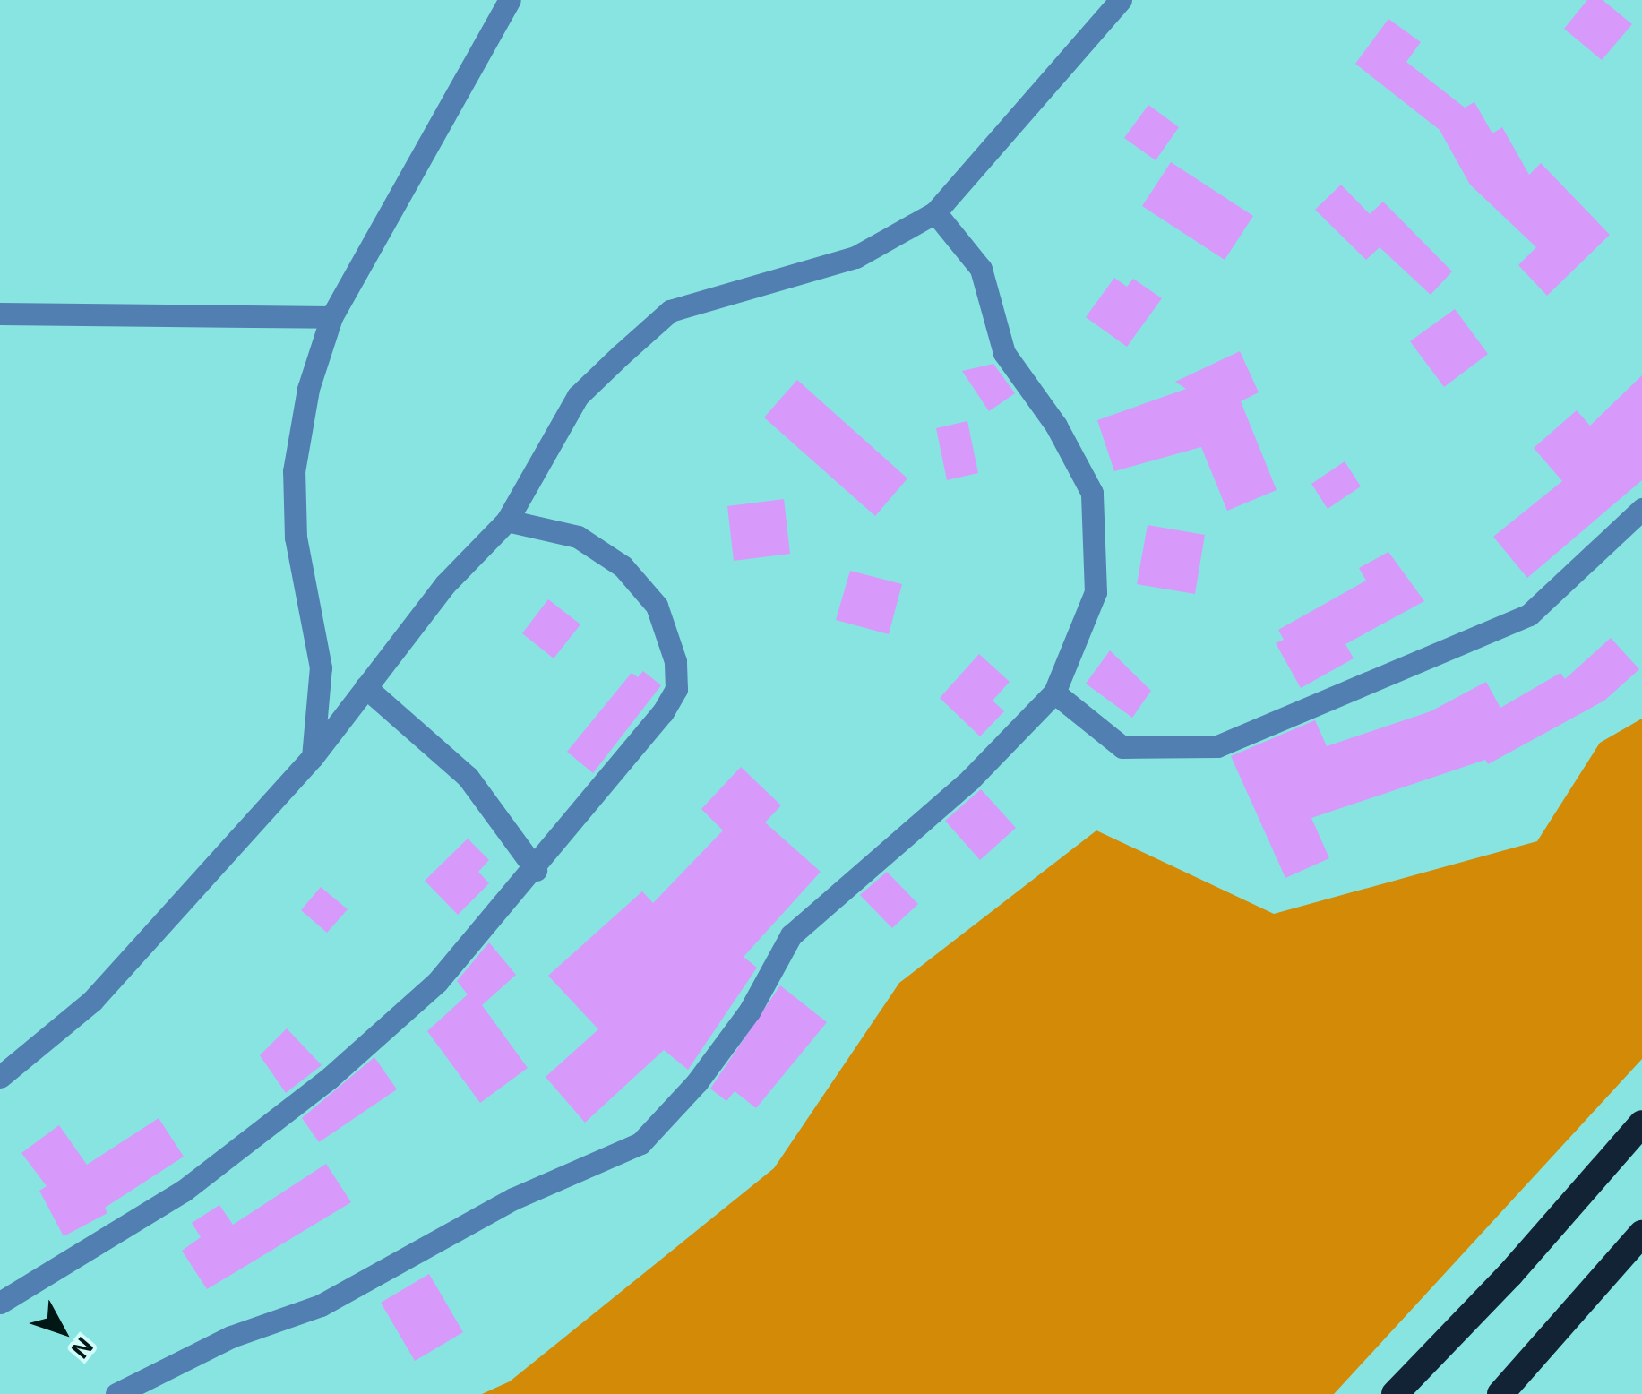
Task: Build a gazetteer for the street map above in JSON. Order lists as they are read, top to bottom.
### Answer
{
  "north": "bottom right"
}
